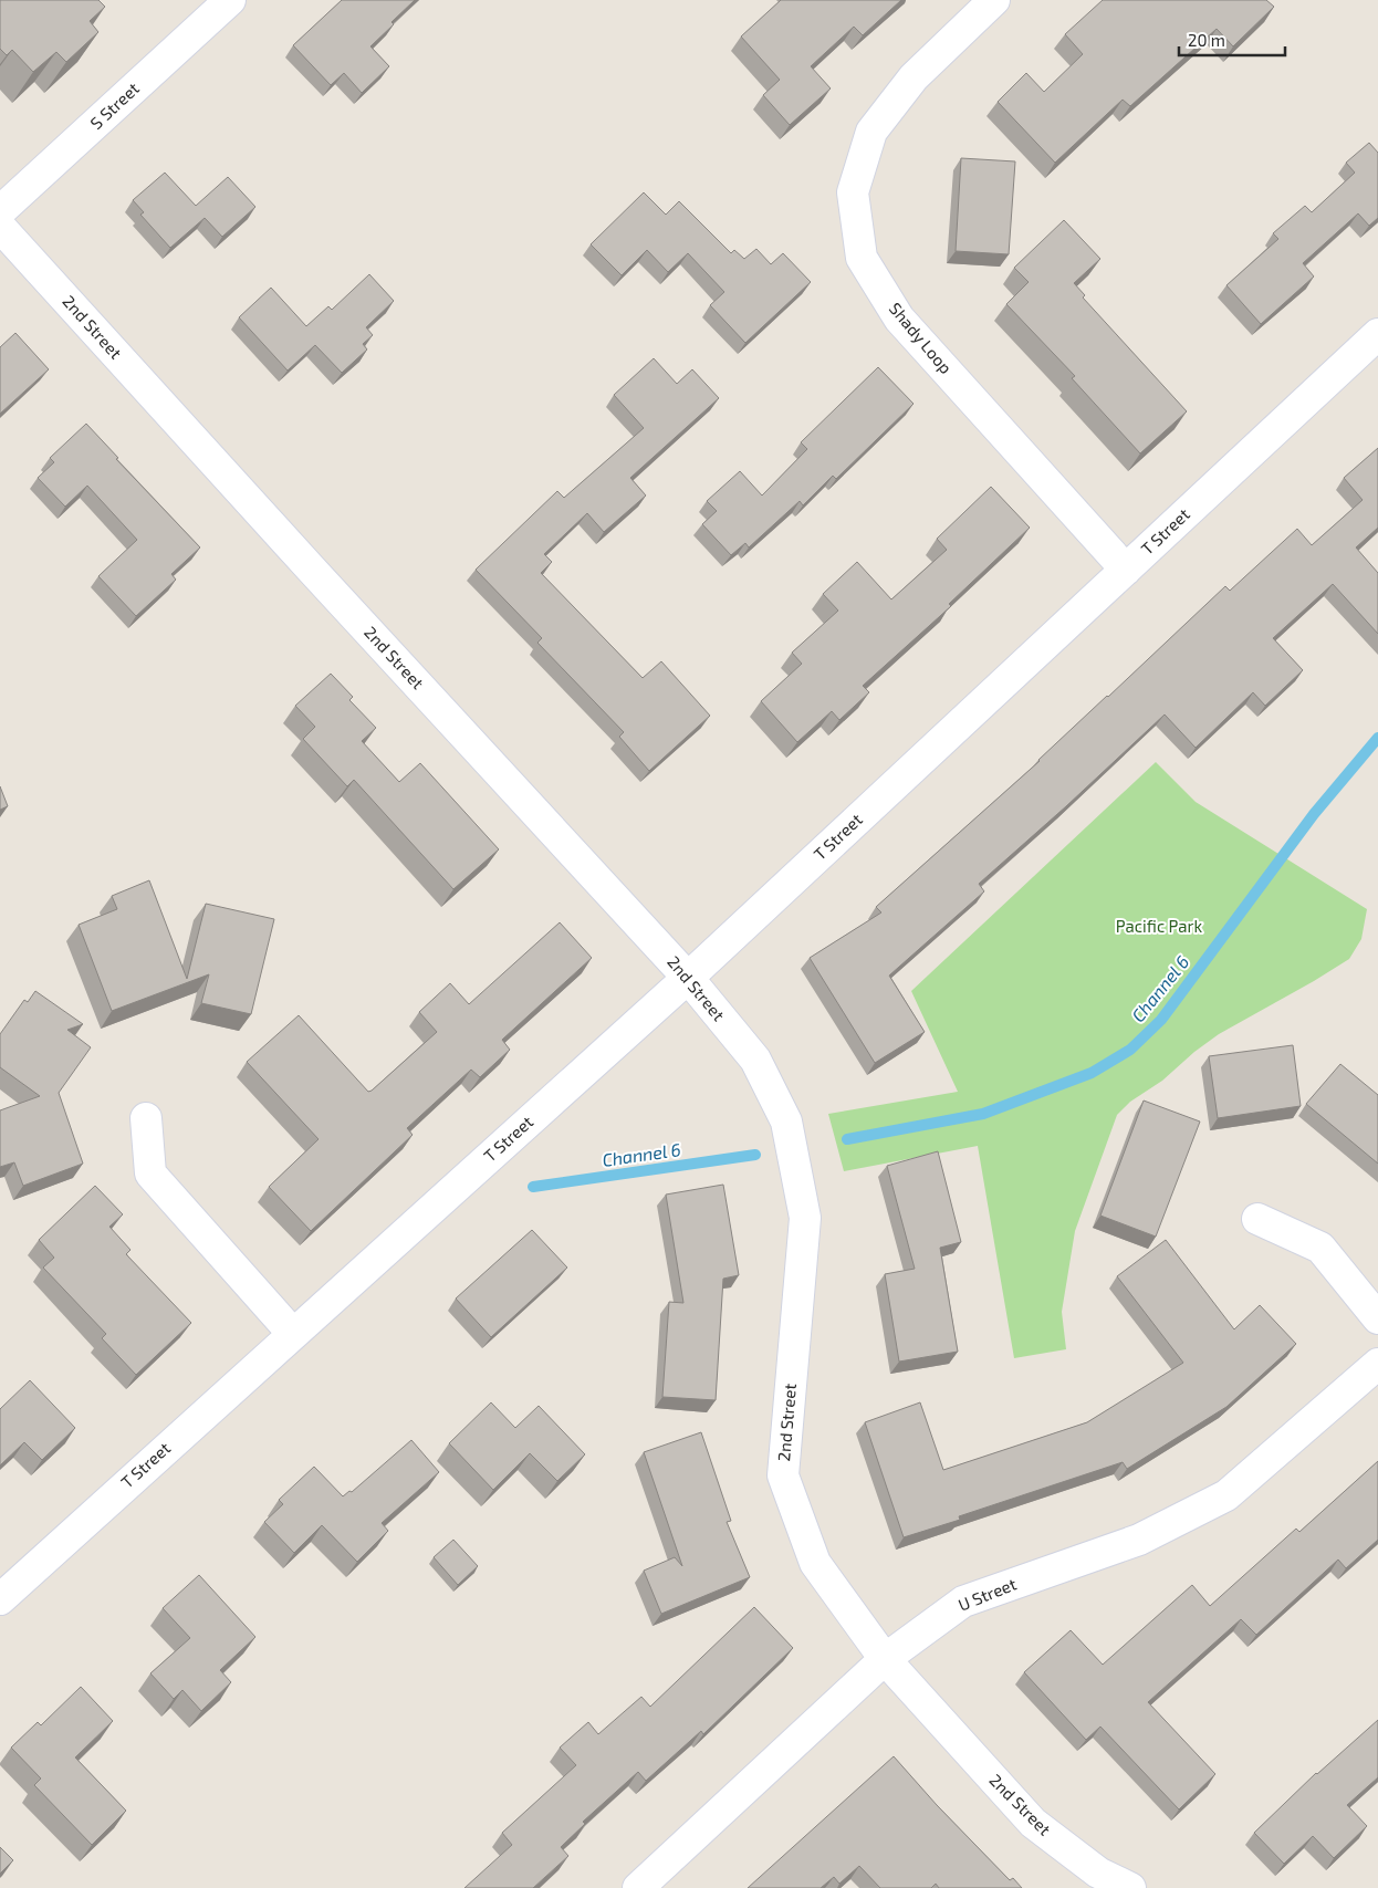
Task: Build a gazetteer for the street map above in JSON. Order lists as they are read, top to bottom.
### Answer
{
  "streets": {
    "street": [
      "S Street",
      "2nd Street",
      "Shady Loop",
      "T Street",
      "U Street"
    ]
  },
  "crossings": [
    ["2nd Street", "T Street"],
    ["2nd Street", "U Street"],
    ["Shady Loop", "T Street"]
  ],
  "water": ["Channel 6"],
  "parks": ["Pacific Park"],
  "scale_bar": "20 m"
}
